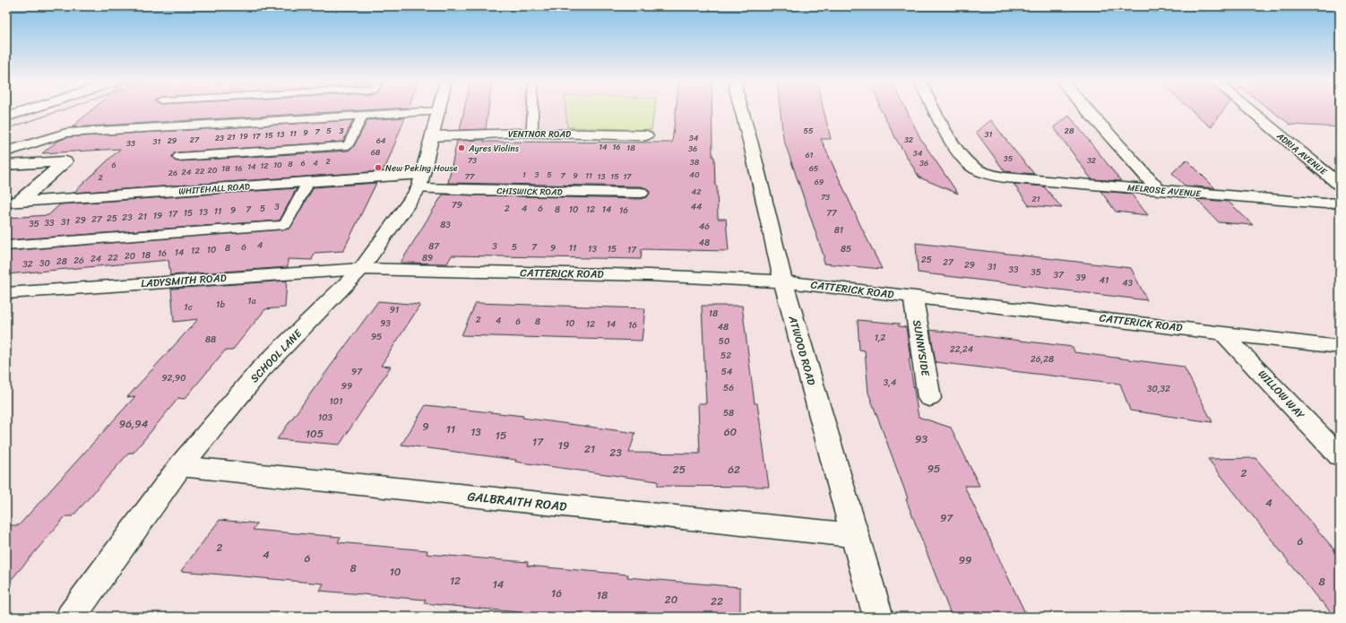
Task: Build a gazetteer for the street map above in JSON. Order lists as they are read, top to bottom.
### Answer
{
  "streets": {
    "street": [
      "VENTNOR ROAD",
      "ADRIA AVENUE",
      "WHITEHALL ROAD",
      "MELROSE AVENUE",
      "CHISWICK ROAD",
      "CATTERICK ROAD",
      "LADYSMITH ROAD",
      "SUNNYSIDE",
      "ATWOOD ROAD",
      "SCHOOL LANE",
      "WILLOW WAY",
      "GALBRAITH ROAD"
    ]
  },
  "crossings": [
    ["VENTNOR ROAD", "SCHOOL LANE"],
    ["WHITEHALL ROAD", "CHISWICK ROAD"],
    ["WHITEHALL ROAD", "SCHOOL LANE"],
    ["CHISWICK ROAD", "SCHOOL LANE"],
    ["CATTERICK ROAD", "LADYSMITH ROAD"],
    ["CATTERICK ROAD", "SUNNYSIDE"],
    ["CATTERICK ROAD", "ATWOOD ROAD"],
    ["CATTERICK ROAD", "SCHOOL LANE"],
    ["CATTERICK ROAD", "WILLOW WAY"],
    ["LADYSMITH ROAD", "SCHOOL LANE"],
    ["ATWOOD ROAD", "GALBRAITH ROAD"],
    ["SCHOOL LANE", "GALBRAITH ROAD"]
  ],
  "places": ["Ayres Violins", "New Peking House"],
  "house_numbers": [
    "5",
    "3",
    "55",
    "28",
    "7",
    "9",
    "11",
    "13",
    "31",
    "15",
    "19",
    "17",
    "21",
    "23",
    "34",
    "27",
    "32",
    "29",
    "64",
    "31",
    "33",
    "14",
    "16",
    "18",
    "36",
    "68",
    "34",
    "61",
    "35",
    "73",
    "32",
    "2",
    "38",
    "6",
    "4",
    "36",
    "8",
    "6",
    "10",
    "12",
    "14",
    "18",
    "16",
    "65",
    "20",
    "22",
    "24",
    "26",
    "1",
    "3",
    "5",
    "40",
    "7",
    "9",
    "11",
    "77",
    "13",
    "15",
    "17",
    "2",
    "69",
    "42",
    "73",
    "21",
    "79",
    "3",
    "44",
    "5",
    "2",
    "4",
    "6",
    "7",
    "8",
    "10",
    "12",
    "14",
    "9",
    "16",
    "11",
    "13",
    "15",
    "77",
    "17",
    "19",
    "21",
    "23",
    "25",
    "27",
    "29",
    "31",
    "33",
    "35",
    "83",
    "46",
    "81",
    "48",
    "4",
    "87",
    "3",
    "6",
    "5",
    "7",
    "8",
    "9",
    "11",
    "13",
    "15",
    "85",
    "10",
    "17",
    "12",
    "14",
    "16",
    "18",
    "20",
    "22",
    "89",
    "24",
    "25",
    "26",
    "28",
    "27",
    "30",
    "32",
    "29",
    "31",
    "33",
    "35",
    "37",
    "39",
    "41",
    "43",
    "1a",
    "1b",
    "1c",
    "91",
    "18",
    "2",
    "4",
    "6",
    "8",
    "93",
    "10",
    "12",
    "14",
    "16",
    "48",
    "95",
    "1,2",
    "88",
    "50",
    "22,24",
    "52",
    "26,28",
    "97",
    "54",
    "92,90",
    "3,4",
    "99",
    "56",
    "30,32",
    "101",
    "58",
    "103",
    "96,94",
    "9",
    "11",
    "13",
    "60",
    "105",
    "15",
    "93",
    "17",
    "19",
    "21",
    "23",
    "95",
    "25",
    "62",
    "2",
    "4",
    "97",
    "6",
    "2",
    "4",
    "6",
    "99",
    "8",
    "10",
    "12",
    "8",
    "14",
    "16",
    "18",
    "20",
    "22"
  ]
}
